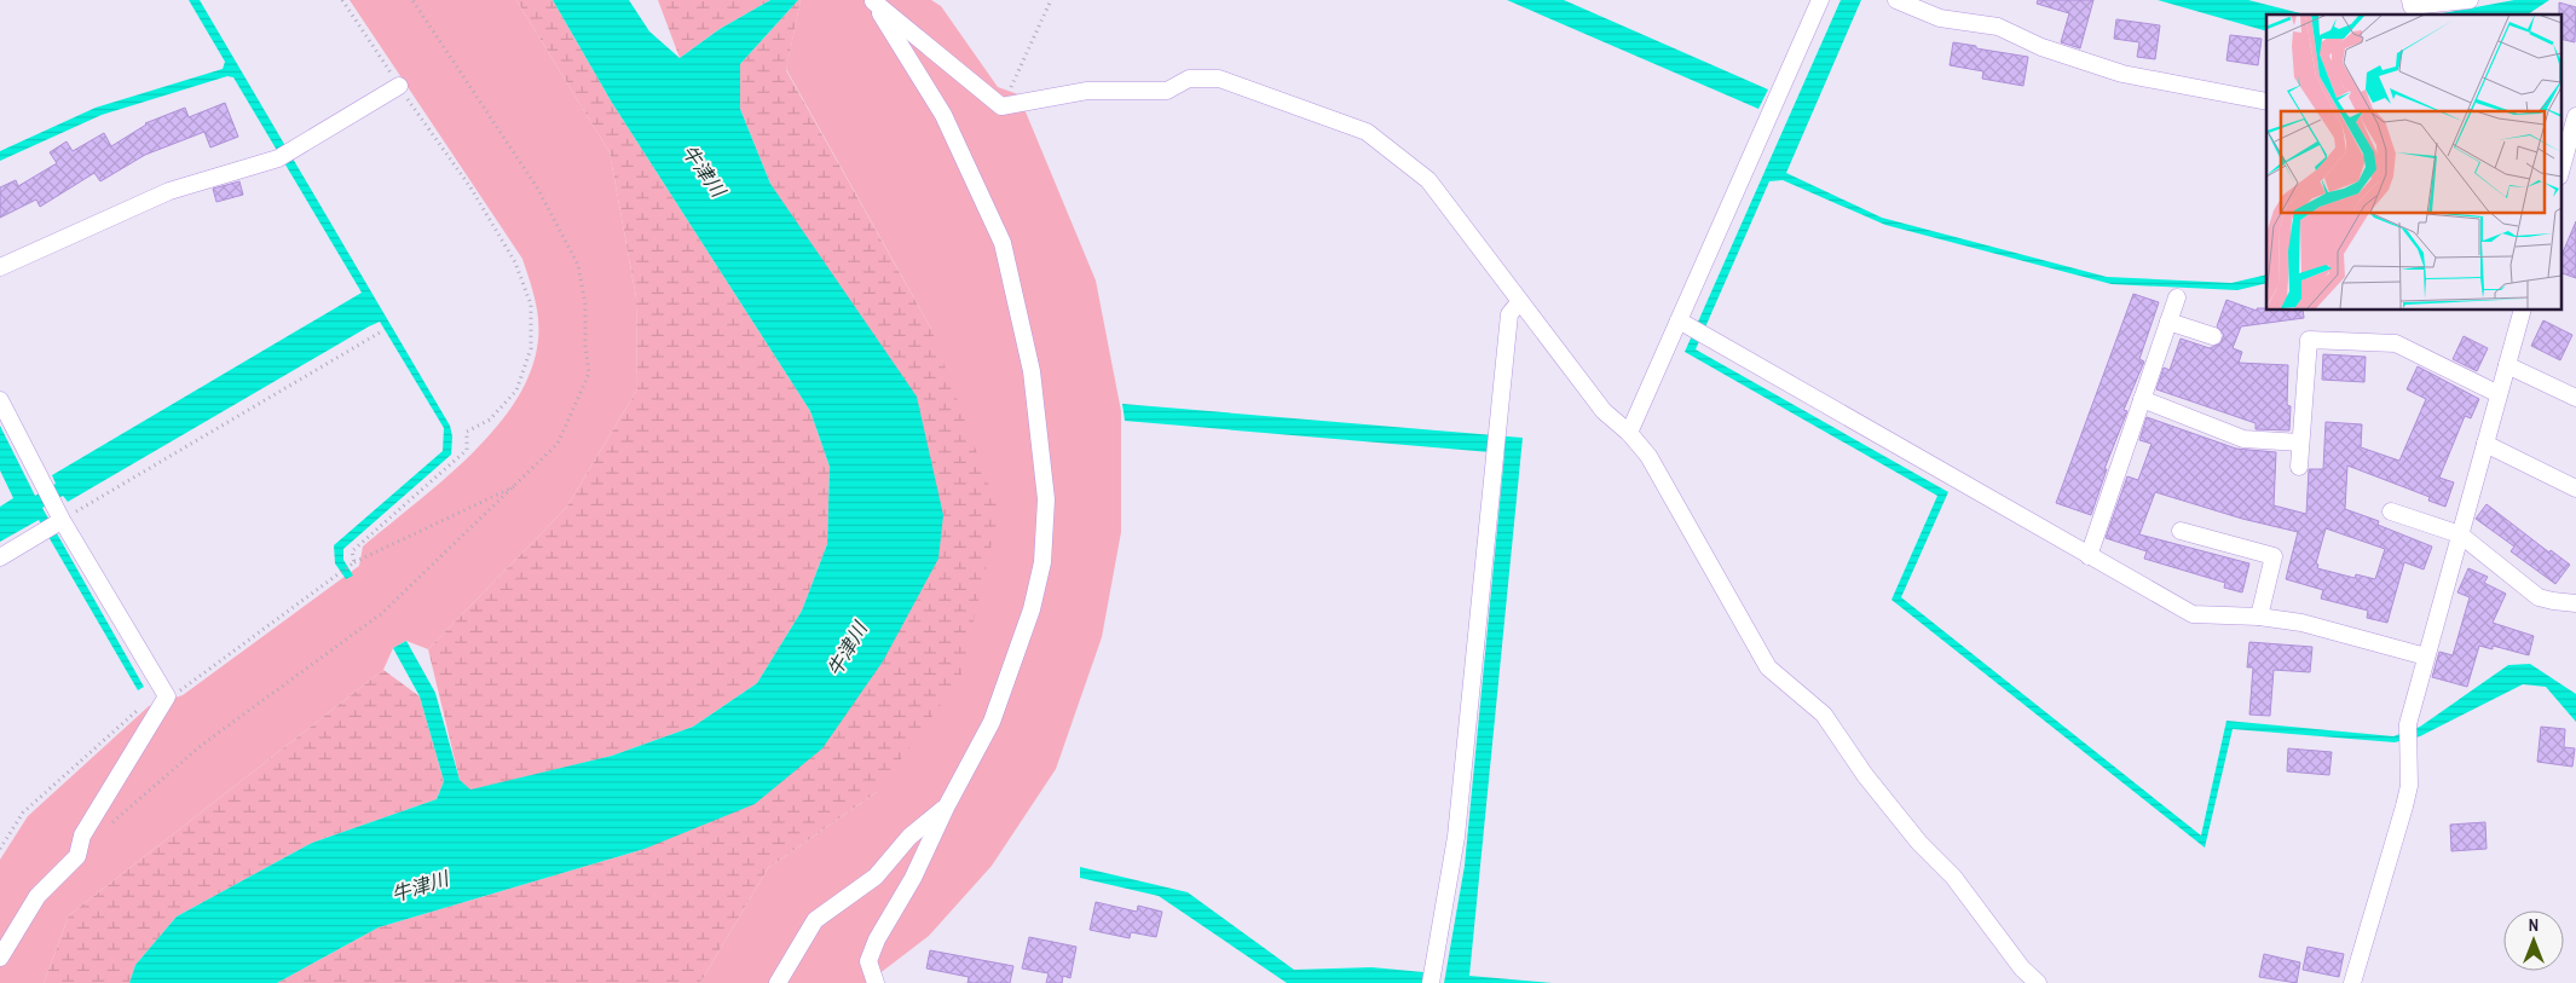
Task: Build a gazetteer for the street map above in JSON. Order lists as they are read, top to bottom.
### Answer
{
  "water": ["牛津川"],
  "north": "top"
}
